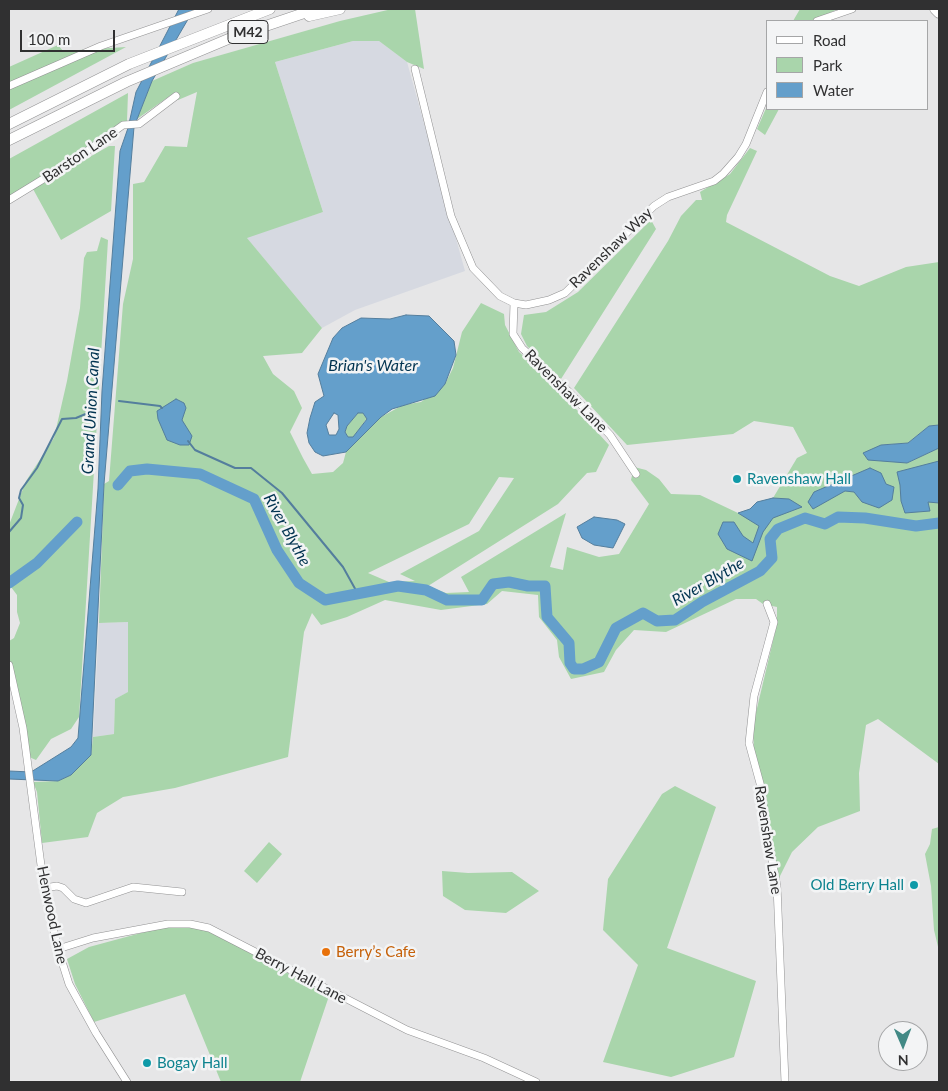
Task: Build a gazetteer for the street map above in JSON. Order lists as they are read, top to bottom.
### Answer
{
  "streets": {
    "highway": ["M42"],
    "street": [
      "Barston Lane",
      "Ravenshaw Way",
      "Ravenshaw Lane",
      "Henwood Lane",
      "Berry Hall Lane"
    ]
  },
  "crossings": [
    ["Ravenshaw Way", "Ravenshaw Lane"],
    ["Henwood Lane", "Berry Hall Lane"]
  ],
  "water": ["Brian's Water", "Grand Union Canal", "River Blythe"],
  "places": [
    "Ravenshaw Hall",
    "Old Berry Hall",
    "Berry’s Cafe",
    "Bogay Hall"
  ],
  "legend": ["Road", "Park", "Water"],
  "scale_bar": "100 m",
  "north": "bottom"
}
